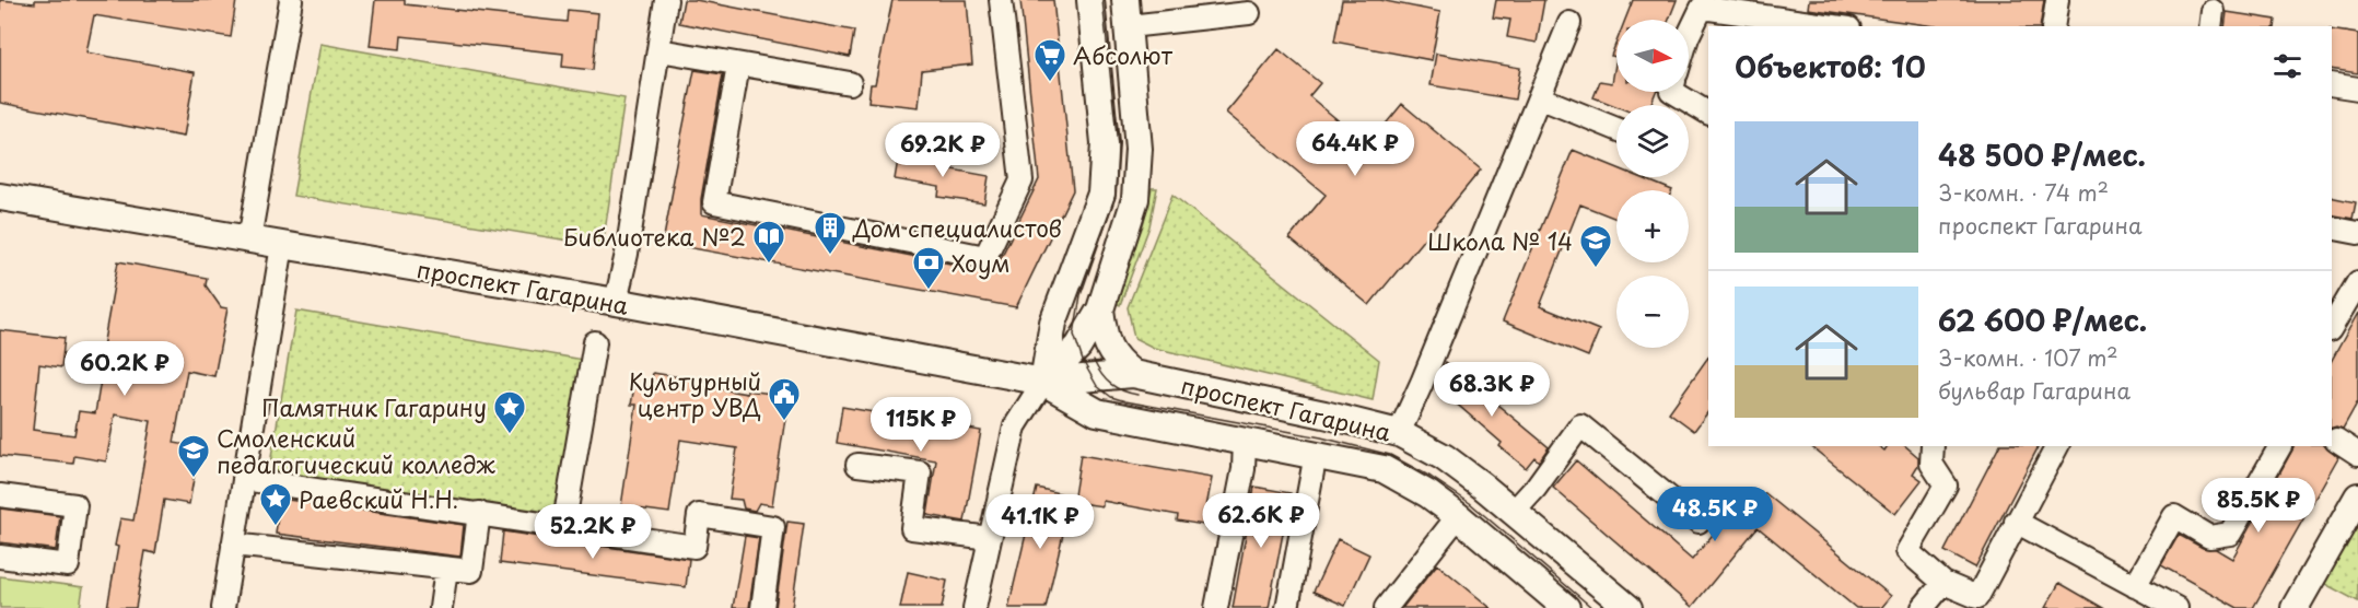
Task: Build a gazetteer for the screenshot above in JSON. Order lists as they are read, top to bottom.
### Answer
{
  "streets": {
    "main road": ["проспект Гагарина"]
  },
  "places": {
    "supermarket": ["Абсолют"],
    "building": ["Дом специалистов"],
    "library": ["Библиотека №2"],
    "school or university": ["Школа № 14", "Смоленский педагогический колледж"],
    "bank": ["Хоум"],
    "public building": ["Культурный центр УВД"],
    "place": ["Памятник Гагарину", "Раевский Н.Н."]
  },
  "north": "right",
  "page": {
    "map_buttons": ["+", "−"],
    "heading": "Объектов: 10",
    "list": [
      {
        "name": "48 500 ₽/мес.",
        "note": "3-комн. · 74 m² · проспект Гагарина"
      },
      {
        "name": "62 600 ₽/мес.",
        "note": "3-комн. · 107 m² · бульвар Гагарина"
      }
    ],
    "price": [
      "64.4K ₽",
      "69.2K ₽",
      "60.2K ₽",
      "68.3K ₽",
      "115K ₽",
      "85.5K ₽",
      "48.5K ₽",
      "62.6K ₽",
      "41.1K ₽",
      "52.2K ₽"
    ]
  }
}
